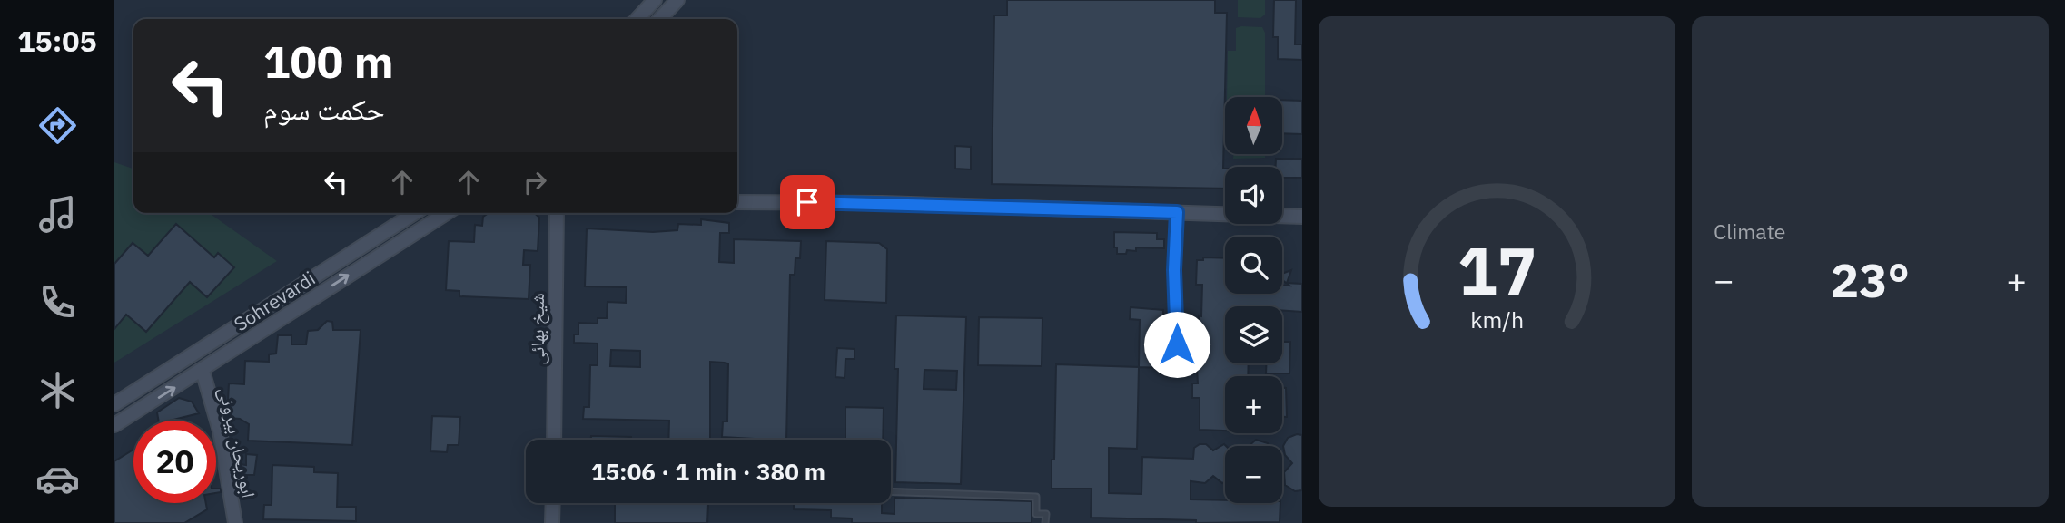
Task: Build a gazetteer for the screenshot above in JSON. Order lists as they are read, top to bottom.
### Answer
{
  "streets": {
    "street": ["Sohrevardi", "شیخ بهائی", "ابوریحان بیرونی"]
  },
  "crossings": [
    ["Sohrevardi", "ابوریحان بیرونی"]
  ],
  "north": "top",
  "page": {
    "tabs": "15:05",
    "tile": "Climate",
    "turn": ["100 m", "حکمت سوم"],
    "map_buttons": ["+", "−"],
    "heat": ["−", "23°", "+"],
    "limit": "20",
    "trip": "15:06 · 1 min · 380 m",
    "gauge": ["17", "km/h"]
  }
}
